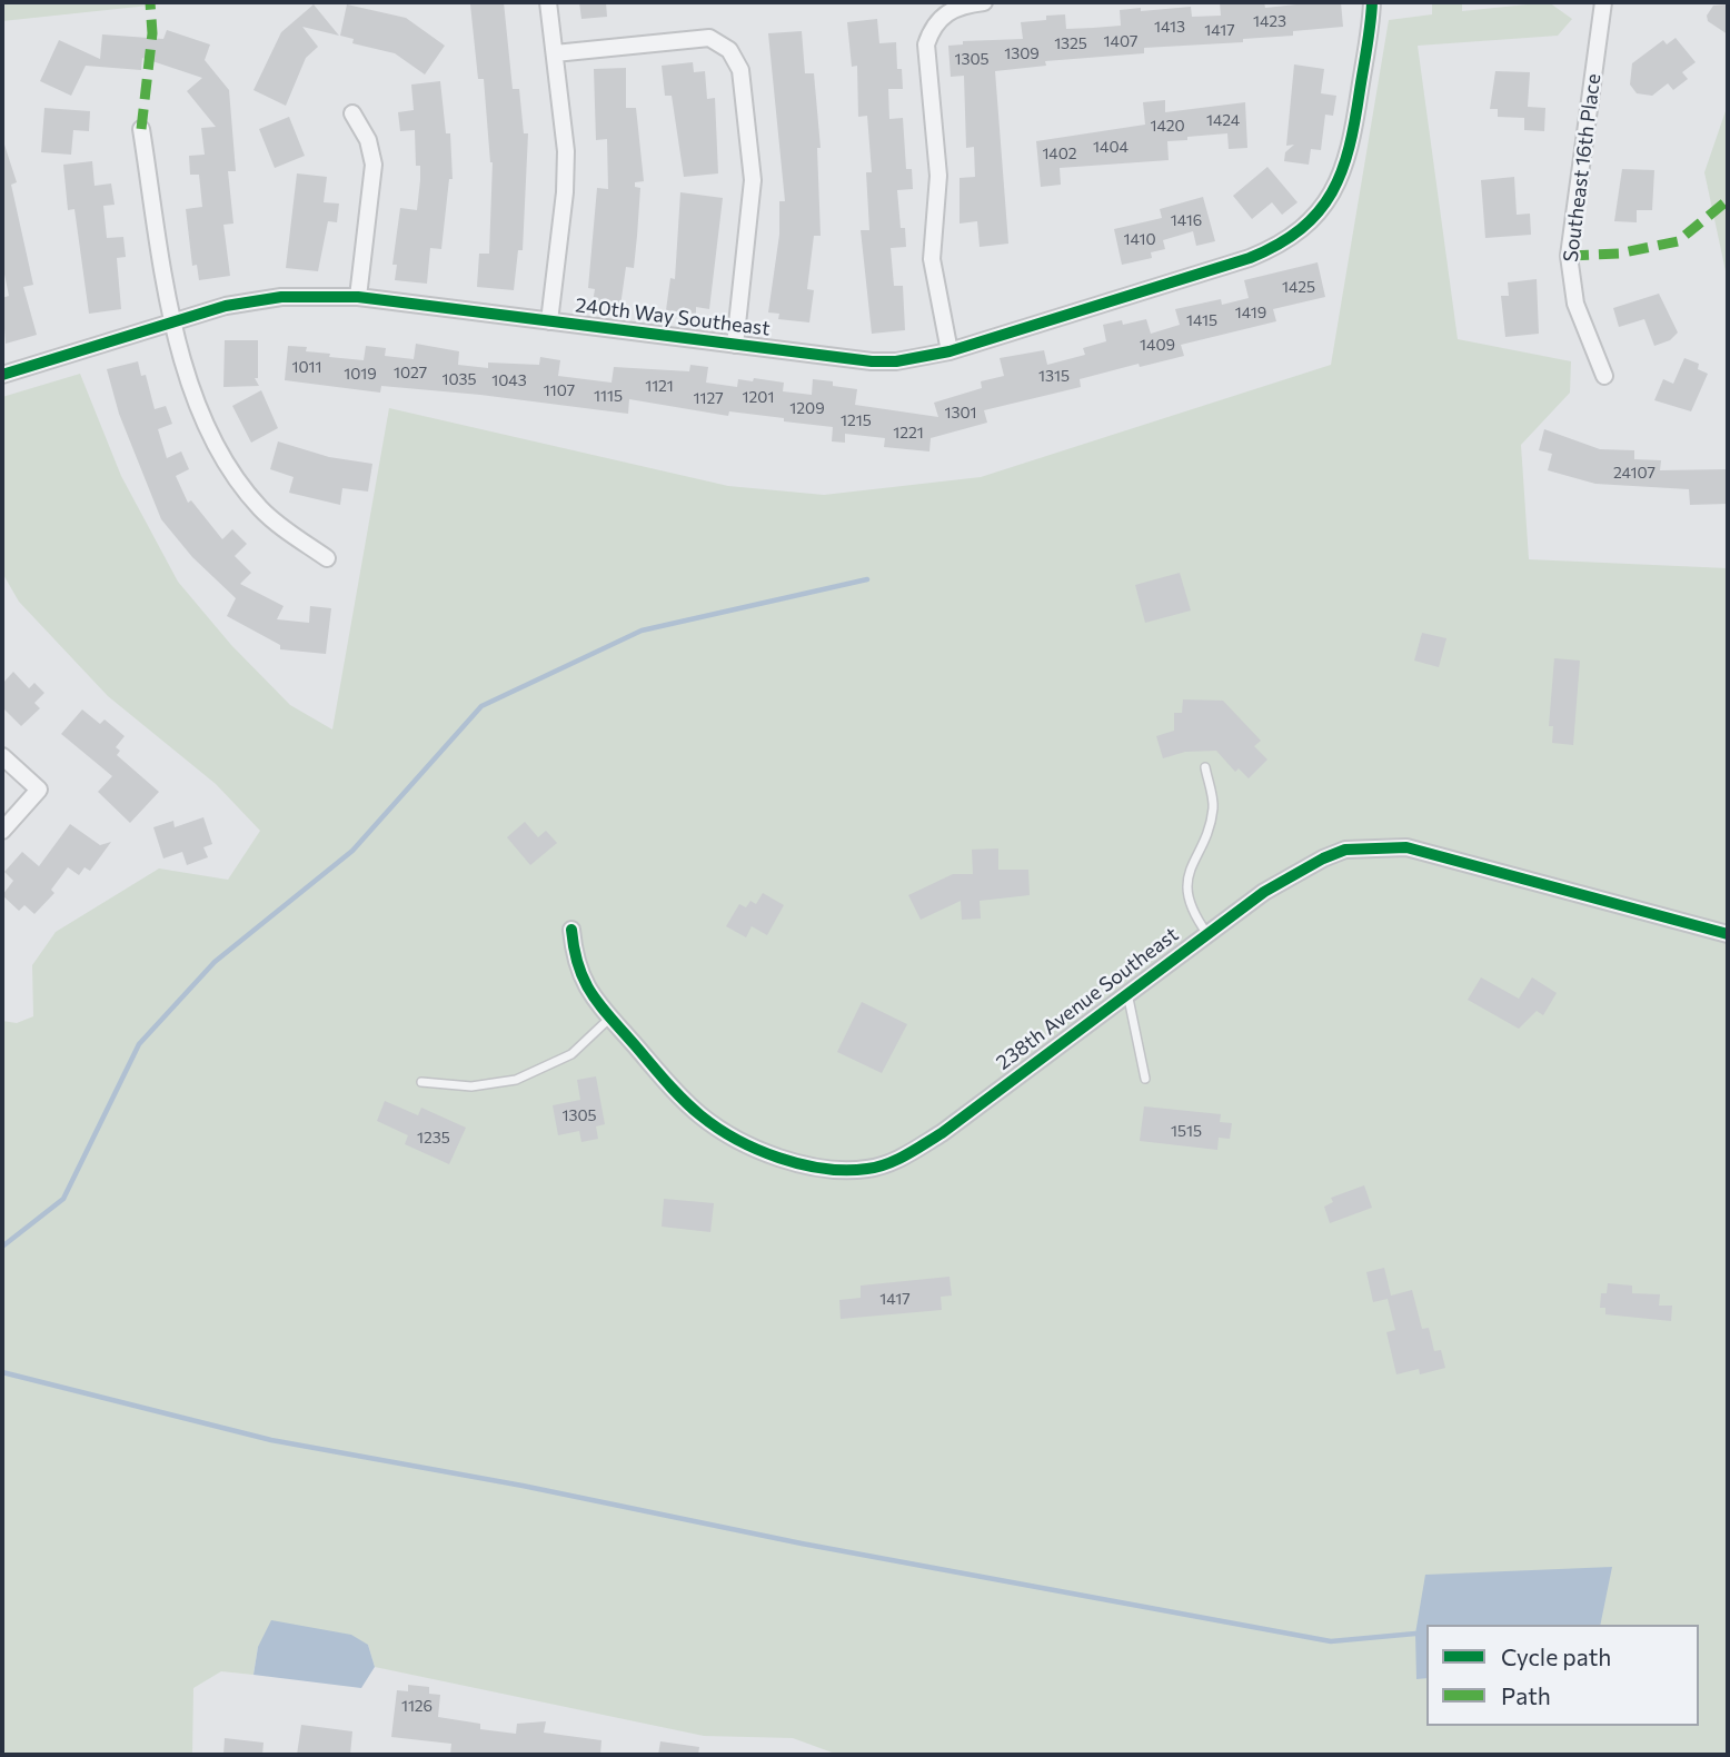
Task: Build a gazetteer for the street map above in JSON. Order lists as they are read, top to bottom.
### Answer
{
  "streets": {
    "street": ["Southeast 16th Place", "240th Way Southeast", "238th Avenue Southeast"]
  },
  "house_numbers": [
    "1423",
    "1413",
    "1417",
    "1407",
    "1325",
    "1309",
    "1305",
    "1424",
    "1420",
    "1404",
    "1402",
    "1416",
    "1410",
    "1425",
    "1419",
    "1415",
    "1409",
    "1011",
    "1027",
    "1019",
    "1315",
    "1035",
    "1043",
    "1121",
    "1107",
    "1115",
    "1201",
    "1127",
    "1209",
    "1301",
    "1215",
    "1221",
    "24107",
    "1305",
    "1515",
    "1235",
    "1417",
    "1126"
  ],
  "legend": ["Cycle path", "Path"]
}
